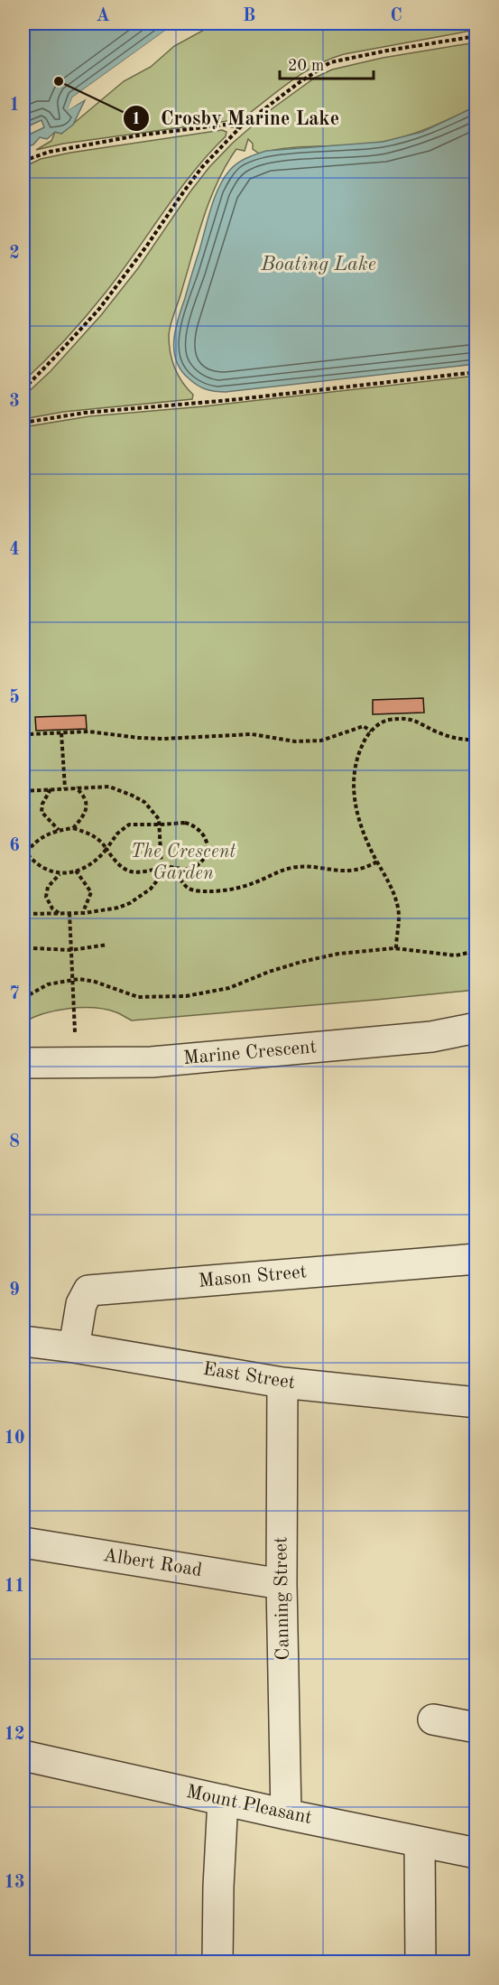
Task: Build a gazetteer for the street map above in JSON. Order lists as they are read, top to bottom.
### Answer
{
  "streets": {
    "street": [
      "Marine Crescent",
      "Mason Street",
      "East Street",
      "Albert Road",
      "Canning Street",
      "Mount Pleasant"
    ]
  },
  "crossings": [
    ["Mason Street", "East Street"],
    ["East Street", "Canning Street"],
    ["Albert Road", "Canning Street"],
    ["Canning Street", "Mount Pleasant"]
  ],
  "water": ["Boating Lake"],
  "parks": ["The Crescent Garden"],
  "places": ["Crosby Marine Lake"],
  "scale_bar": "20 m",
  "grid": {
    "columns": ["A", "B", "C"],
    "rows": [
      "1",
      "2",
      "3",
      "4",
      "5",
      "6",
      "7",
      "8",
      "9",
      "10",
      "11",
      "12",
      "13"
    ]
  }
}
